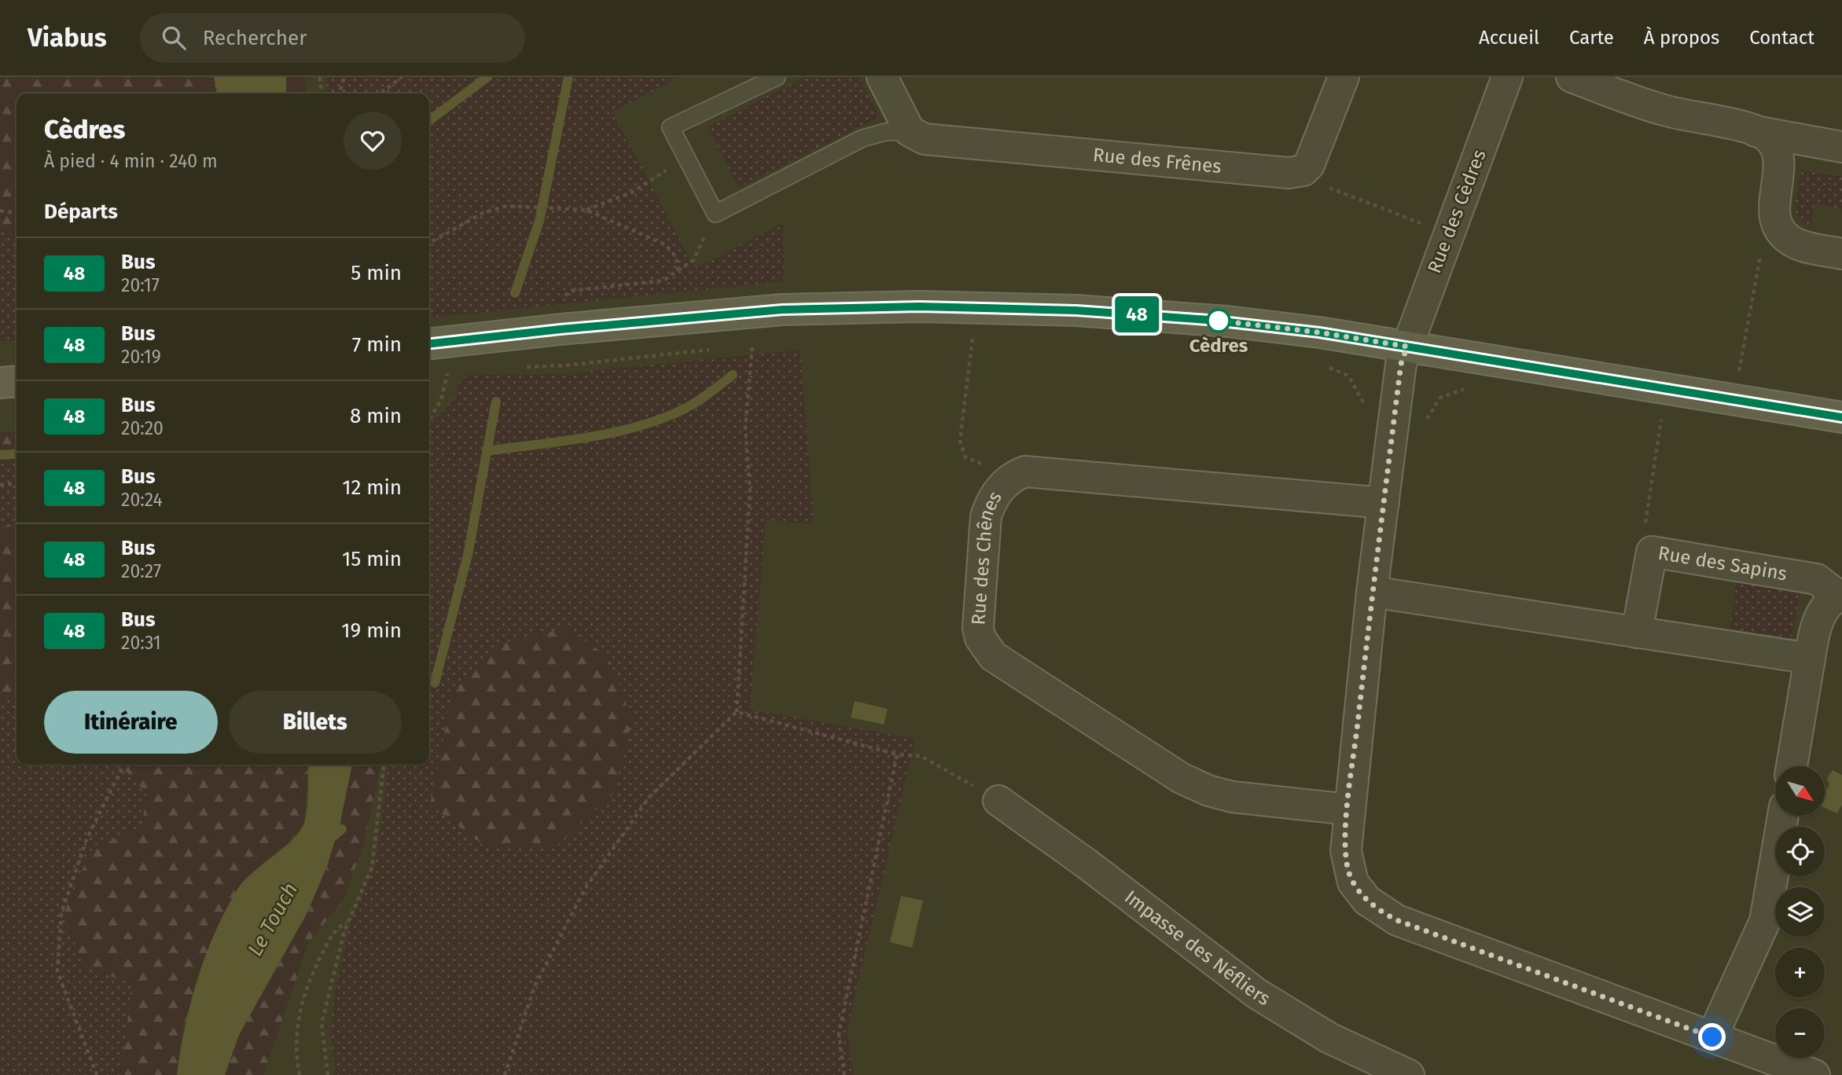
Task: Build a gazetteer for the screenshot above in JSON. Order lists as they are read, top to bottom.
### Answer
{
  "streets": {
    "street": [
      "Rue des Frênes",
      "Rue des Cèdres",
      "Rue des Chênes",
      "Rue des Sapins",
      "Impasse des Néfliers"
    ]
  },
  "crossings": [
    ["Rue des Cèdres", "Rue des Chênes"]
  ],
  "water": ["Le Touch"],
  "places": ["Cèdres"],
  "lines": ["bus line 48"],
  "north": "bottom right",
  "page": {
    "header": "Viabus",
    "search": "Rechercher",
    "nav": [
      "Accueil",
      "Carte",
      "À propos",
      "Contact"
    ],
    "on_map": "48",
    "heading": [
      ["Cèdres", "À pied · 4 min · 240 m"],
      "Départs"
    ],
    "list": [
      {
        "mark": "48",
        "name": "Bus",
        "note": "20:17",
        "value": "5 min"
      },
      {
        "mark": "48",
        "name": "Bus",
        "note": "20:19",
        "value": "7 min"
      },
      {
        "mark": "48",
        "name": "Bus",
        "note": "20:20",
        "value": "8 min"
      },
      {
        "mark": "48",
        "name": "Bus",
        "note": "20:24",
        "value": "12 min"
      },
      {
        "mark": "48",
        "name": "Bus",
        "note": "20:27",
        "value": "15 min"
      },
      {
        "mark": "48",
        "name": "Bus",
        "note": "20:31",
        "value": "19 min"
      }
    ],
    "buttons": ["Itinéraire", "Billets"],
    "map_buttons": ["+", "−"]
  }
}
